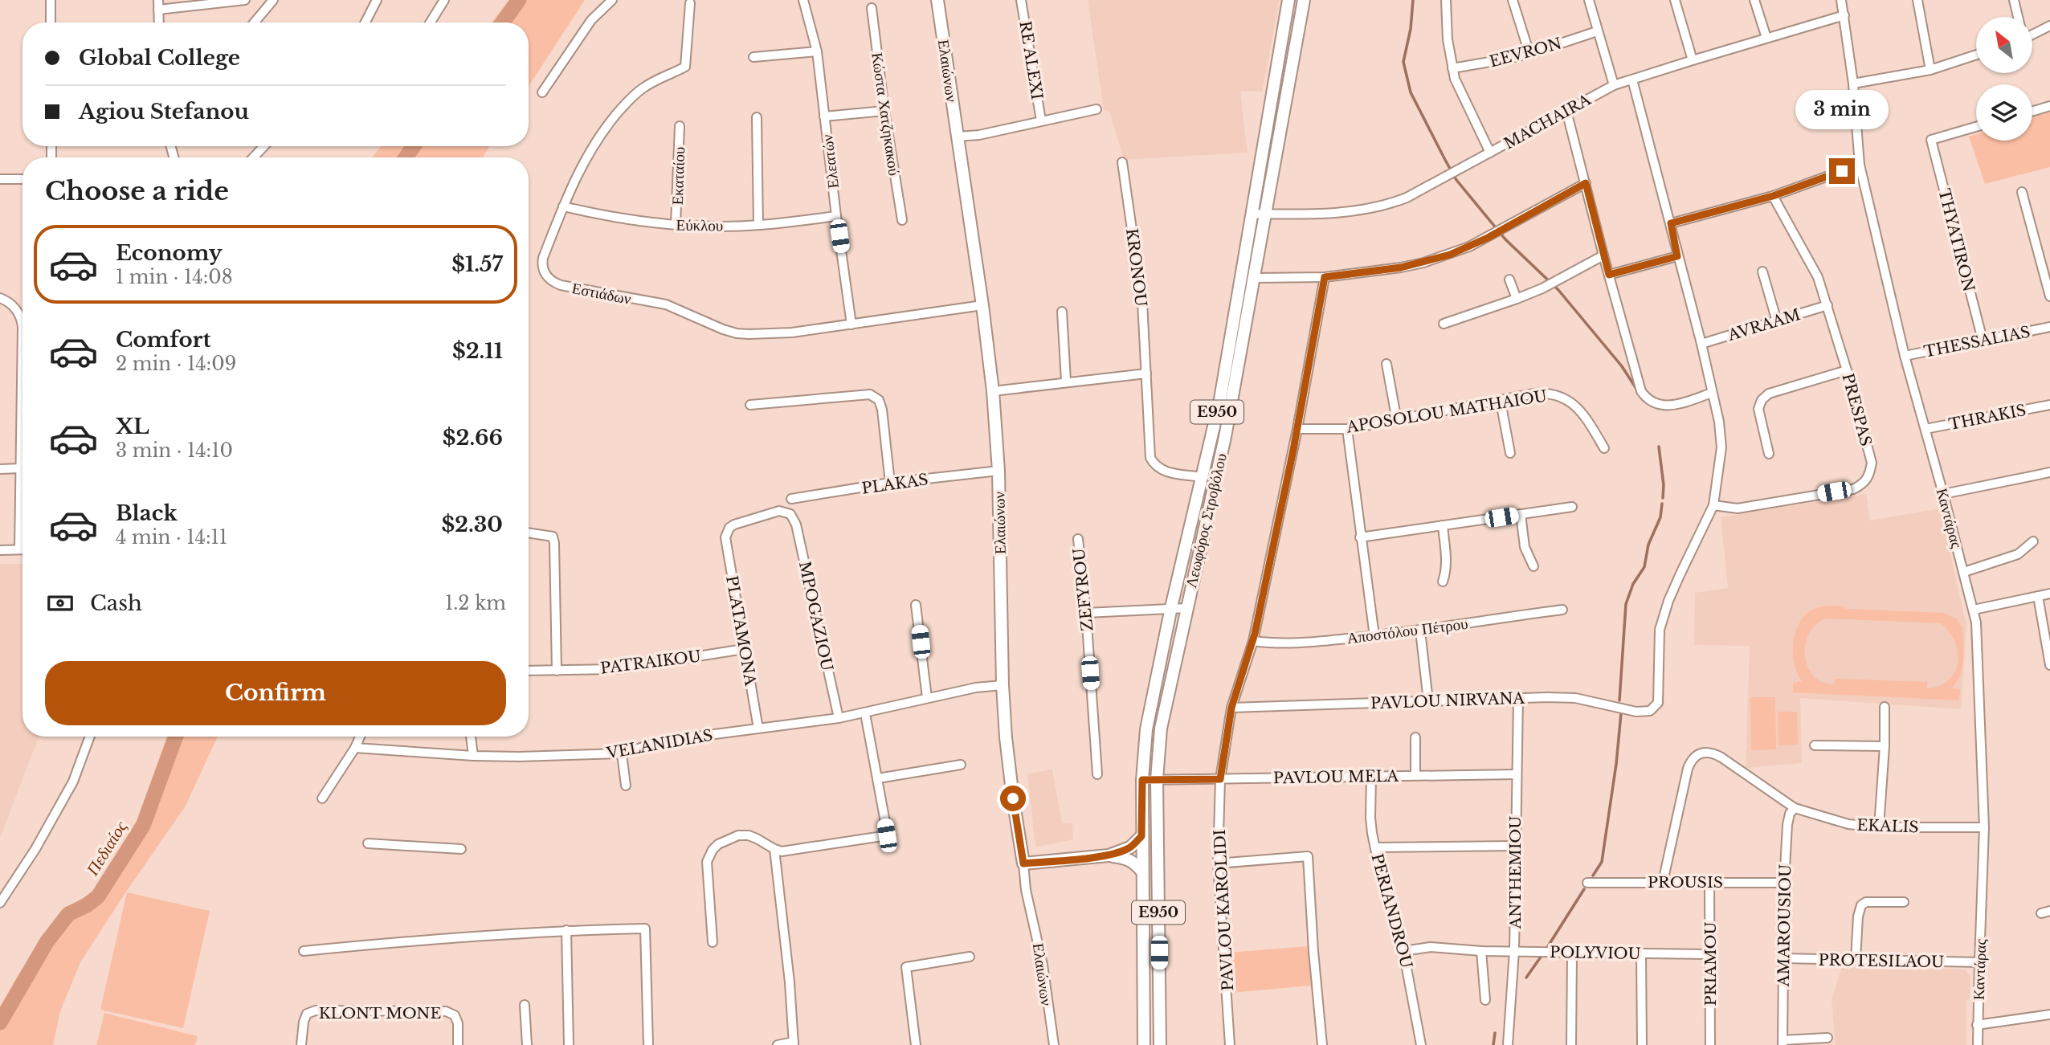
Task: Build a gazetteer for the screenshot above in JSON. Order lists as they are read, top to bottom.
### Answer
{
  "streets": {
    "main road": ["Ελαιώνων", "E950", "Λεωφόρος Στροβόλου"],
    "street": [
      "EEVRON",
      "RE ALEXI",
      "Κώστα Χατζηκακού",
      "MACHAIRA",
      "Ελεατών",
      "Εκαταίου",
      "Εύκλου",
      "THYATIRON",
      "KRONOU",
      "Εστιάδων",
      "AVRAAM",
      "THESSALIAS",
      "PRESPAS",
      "APOSOLOU MATHAIOU",
      "THRAKIS",
      "PLAKAS",
      "Καντάρας",
      "ZEFYROU",
      "MPOGAZIOU",
      "PLATAMONA",
      "Αποστόλου Πέτρου",
      "PATRAIKOU",
      "PAVLOU NIRVANA",
      "VELANIDIAS",
      "PAVLOU MELA",
      "EKALIS",
      "ANTHEMIOU",
      "PROUSIS",
      "PAVLOU KAROLIDI",
      "PERIANDROU",
      "AMAROUSIOU",
      "POLYVIOU",
      "PROTESILAOU",
      "PRIAMOU",
      "KLONT MONE"
    ]
  },
  "crossings": [
    ["Ελαιώνων", "Εστιάδων"],
    ["Ελαιώνων", "PLAKAS"],
    ["Ελαιώνων", "VELANIDIAS"],
    ["MACHAIRA", "Καντάρας"],
    ["MACHAIRA", "Λεωφόρος Στροβόλου"],
    ["Ελεατών", "Εύκλου"],
    ["Ελεατών", "Εστιάδων"],
    ["Εκαταίου", "Εύκλου"],
    ["Εύκλου", "Εστιάδων"],
    ["THYATIRON", "THESSALIAS"],
    ["KRONOU", "Λεωφόρος Στροβόλου"],
    ["AVRAAM", "PRESPAS"],
    ["THESSALIAS", "Καντάρας"],
    ["PRESPAS", "PAVLOU NIRVANA"],
    ["APOSOLOU MATHAIOU", "PAVLOU KAROLIDI"],
    ["THRAKIS", "Καντάρας"],
    ["Καντάρας", "EKALIS"],
    ["Καντάρας", "PROTESILAOU"],
    ["Λεωφόρος Στροβόλου", "PAVLOU MELA"],
    ["MPOGAZIOU", "PLATAMONA"],
    ["MPOGAZIOU", "VELANIDIAS"],
    ["PLATAMONA", "PATRAIKOU"],
    ["PLATAMONA", "VELANIDIAS"],
    ["Αποστόλου Πέτρου", "PAVLOU KAROLIDI"],
    ["PAVLOU NIRVANA", "ANTHEMIOU"],
    ["PAVLOU NIRVANA", "PAVLOU KAROLIDI"],
    ["PAVLOU MELA", "ANTHEMIOU"],
    ["PAVLOU MELA", "PAVLOU KAROLIDI"],
    ["PAVLOU MELA", "PERIANDROU"],
    ["EKALIS", "AMAROUSIOU"],
    ["ANTHEMIOU", "POLYVIOU"],
    ["PROUSIS", "AMAROUSIOU"],
    ["PROUSIS", "PRIAMOU"],
    ["PERIANDROU", "POLYVIOU"],
    ["AMAROUSIOU", "PROTESILAOU"],
    ["POLYVIOU", "PRIAMOU"]
  ],
  "water": ["Πεδιαίος"],
  "north": "top left",
  "page": {
    "banner": ["Global College", "Agiou Stefanou"],
    "bubble": "3 min",
    "heading": "Choose a ride",
    "list": [
      {
        "name": "Economy",
        "note": "1 min · 14:08",
        "value": "$1.57"
      },
      {
        "name": "Comfort",
        "note": "2 min · 14:09",
        "value": "$2.11"
      },
      {
        "name": "XL",
        "note": "3 min · 14:10",
        "value": "$2.66"
      },
      {
        "name": "Black",
        "note": "4 min · 14:11",
        "value": "$2.30"
      }
    ],
    "pay": ["Cash", "1.2 km"],
    "buttons": "Confirm"
  }
}
